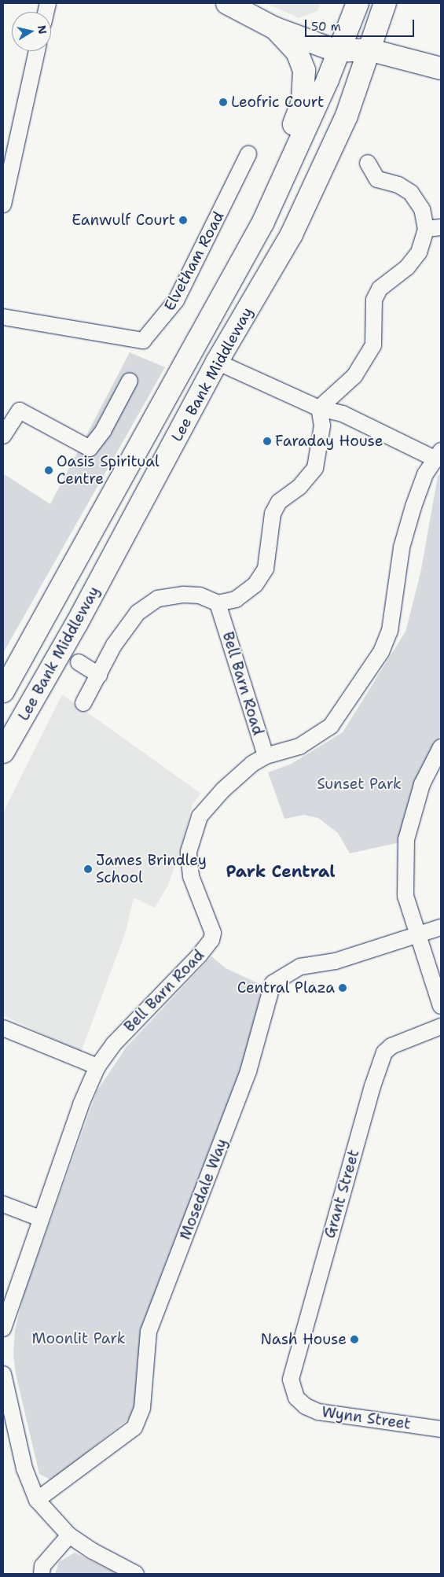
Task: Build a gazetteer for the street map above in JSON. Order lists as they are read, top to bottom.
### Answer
{
  "streets": {
    "main road": ["Lee Bank Middleway"],
    "street": [
      "Elvetham Road",
      "Bell Barn Road",
      "Mosedale Way",
      "Grant Street",
      "Wynn Street"
    ]
  },
  "crossings": [
    ["Grant Street", "Wynn Street"]
  ],
  "districts": ["Park Central"],
  "parks": ["Sunset Park", "Moonlit Park"],
  "places": [
    "Leofric Court",
    "Eanwulf Court",
    "Faraday House",
    "Oasis Spiritual Centre",
    "James Brindley School",
    "Central Plaza",
    "Nash House"
  ],
  "scale_bar": "50 m",
  "north": "right"
}
